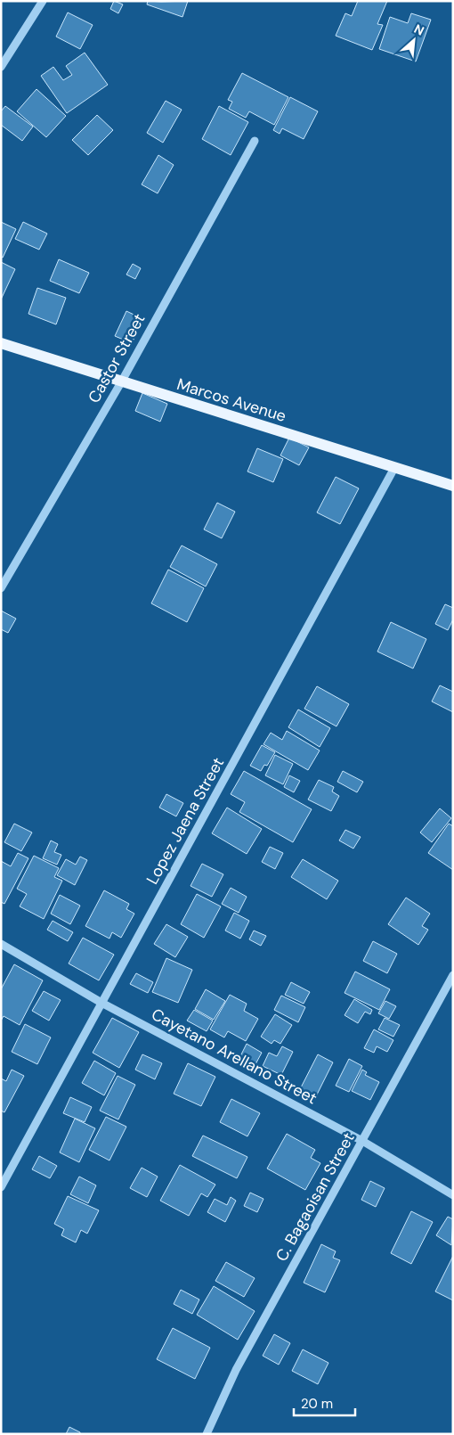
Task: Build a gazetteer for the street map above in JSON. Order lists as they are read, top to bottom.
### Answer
{
  "streets": {
    "main road": ["Marcos Avenue"],
    "street": [
      "Castor Street",
      "Lopez Jaena Street",
      "Cayetano Arellano Street",
      "C. Bagaoisan Street"
    ]
  },
  "crossings": [
    ["Castor Street", "Marcos Avenue"],
    ["Marcos Avenue", "Lopez Jaena Street"],
    ["Lopez Jaena Street", "Cayetano Arellano Street"],
    ["Cayetano Arellano Street", "C. Bagaoisan Street"]
  ],
  "scale_bar": "20 m",
  "north": "top right"
}
